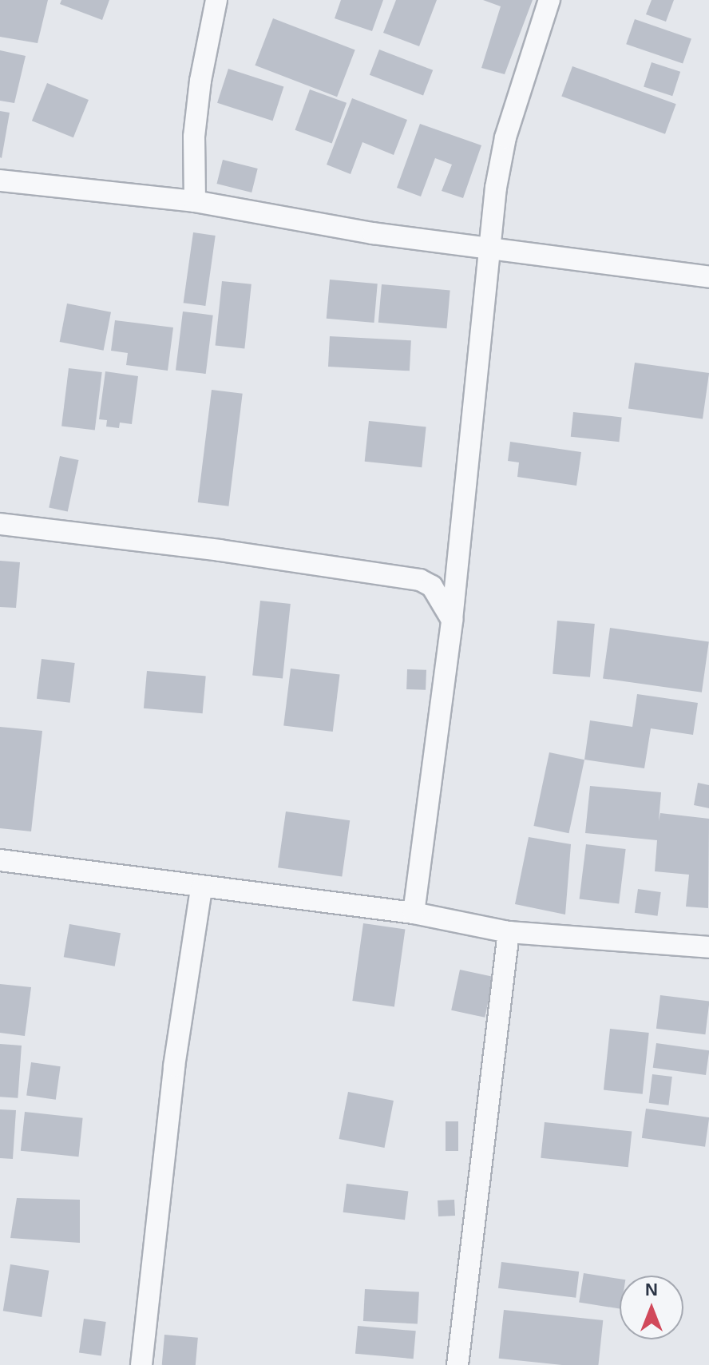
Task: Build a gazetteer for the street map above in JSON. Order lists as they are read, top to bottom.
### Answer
{
  "north": "top"
}
